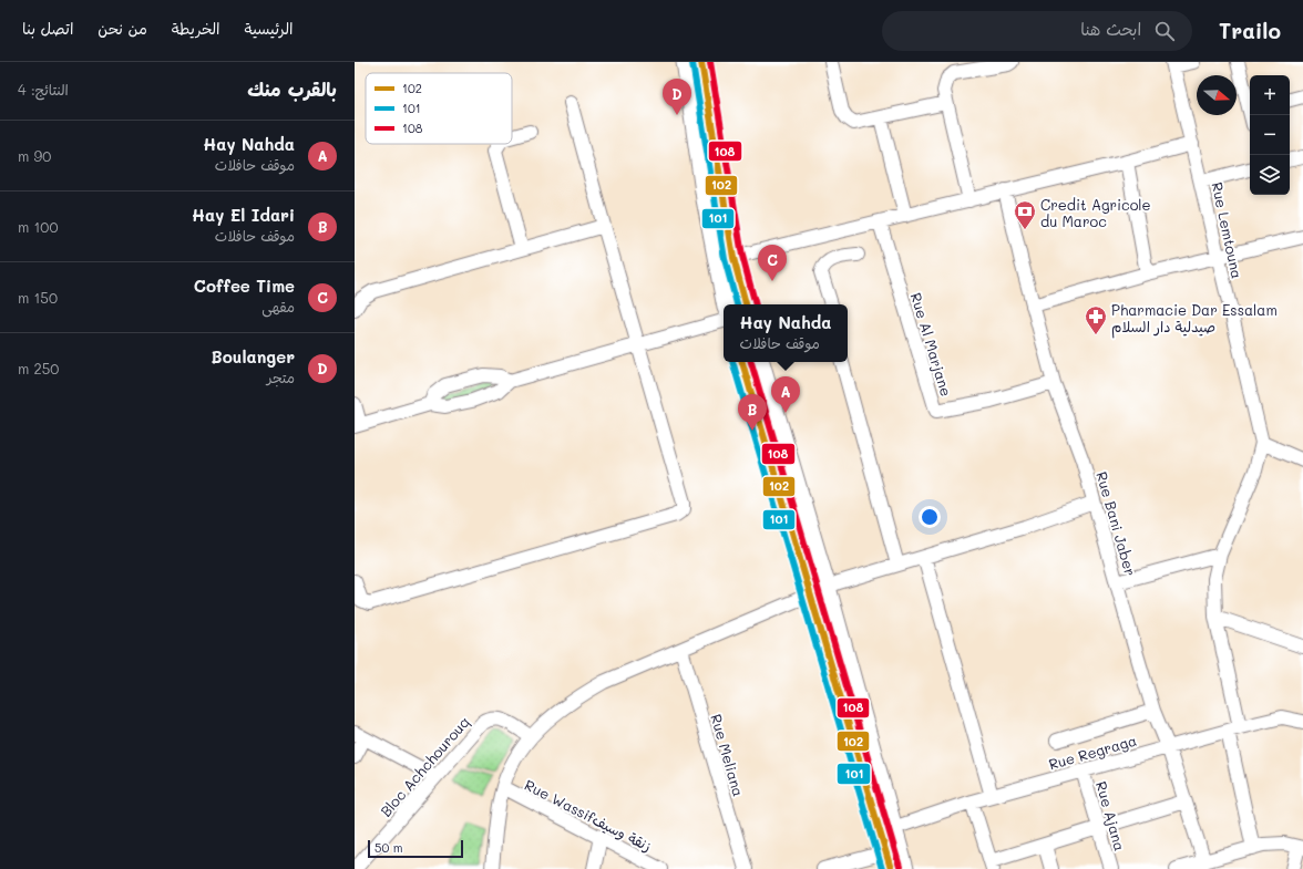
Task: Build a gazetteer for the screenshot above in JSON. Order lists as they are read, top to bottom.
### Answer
{
  "streets": {
    "street": [
      "Rue Lemtouna",
      "Rue Al Marjane",
      "Rue Bani Jaber",
      "Rue Regraga",
      "Rue Meliana",
      "Bloc Achchourouq",
      "Rue Wassifزنقة وسيف",
      "Rue Ajana"
    ]
  },
  "crossings": [
    ["Rue Lemtouna", "Rue Regraga"],
    ["Rue Al Marjane", "Rue Bani Jaber"],
    ["Rue Bani Jaber", "Rue Regraga"],
    ["Rue Regraga", "Rue Ajana"]
  ],
  "places": {
    "bank": ["Credit Agricole du Maroc"],
    "pharmacy": ["Pharmacie Dar Essalam صيدلية دار السلام"]
  },
  "lines": ["transit line 102", "transit line 108", "transit line 101"],
  "legend": ["102", "101", "108"],
  "scale_bar": "50 m",
  "north": "right",
  "page": {
    "header": "Trailo",
    "search": "ابحث هنا",
    "nav": [
      "الرئيسية",
      "الخريطة",
      "من نحن",
      "اتصل بنا"
    ],
    "heading": ["بالقرب منك", "النتائج: 4"],
    "map_buttons": ["+", "−"],
    "pins": [
      "D",
      "C",
      "A",
      "B"
    ],
    "list": [
      {
        "mark": "A",
        "name": "Hay Nahda",
        "note": "موقف حافلات",
        "value": "90 m"
      },
      {
        "mark": "B",
        "name": "Hay El Idari",
        "note": "موقف حافلات",
        "value": "100 m"
      },
      {
        "mark": "C",
        "name": "Coffee Time",
        "note": "مقهى",
        "value": "150 m"
      },
      {
        "mark": "D",
        "name": "Boulanger",
        "note": "متجر",
        "value": "250 m"
      }
    ],
    "popup": ["Hay Nahda", "موقف حافلات"],
    "scale": "50 m"
  }
}
